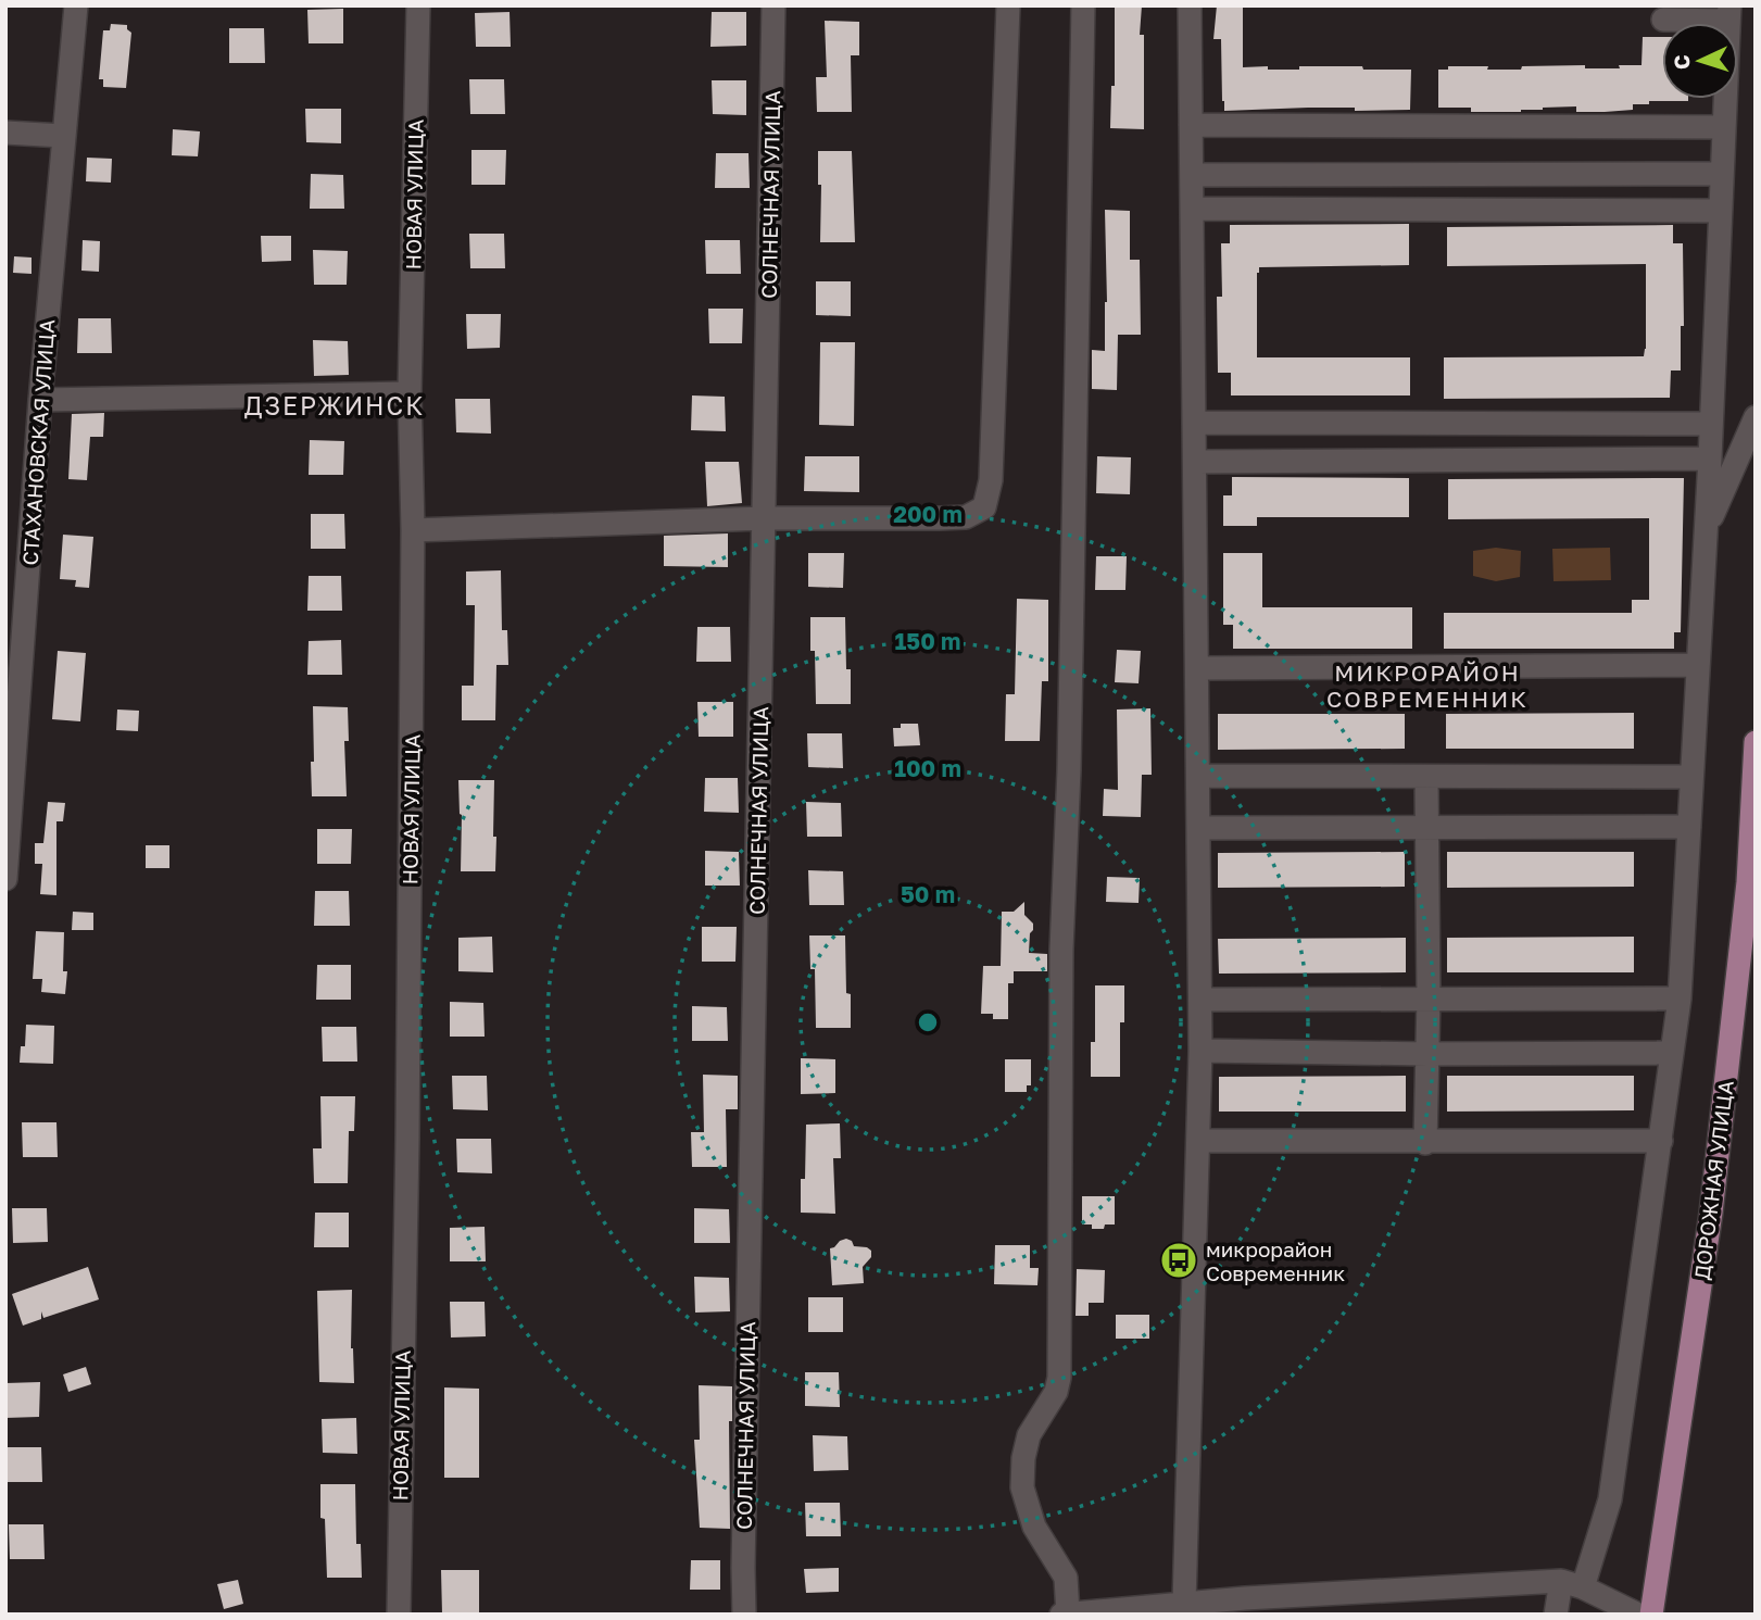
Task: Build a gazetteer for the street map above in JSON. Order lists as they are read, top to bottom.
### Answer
{
  "streets": {
    "main road": ["ДОРОЖНАЯ УЛИЦА"],
    "street": ["НОВАЯ УЛИЦА", "СОЛНЕЧНАЯ УЛИЦА", "СТАХАНОВСКАЯ УЛИЦА"]
  },
  "districts": ["ДЗЕРЖИНСК", "МИКРОРАЙОН СОВРЕМЕННИК"],
  "places": {
    "bus stop": ["микрорайон Современник"]
  },
  "north": "left",
  "rings": [
    "200 m",
    "150 m",
    "100 m",
    "50 m"
  ]
}
